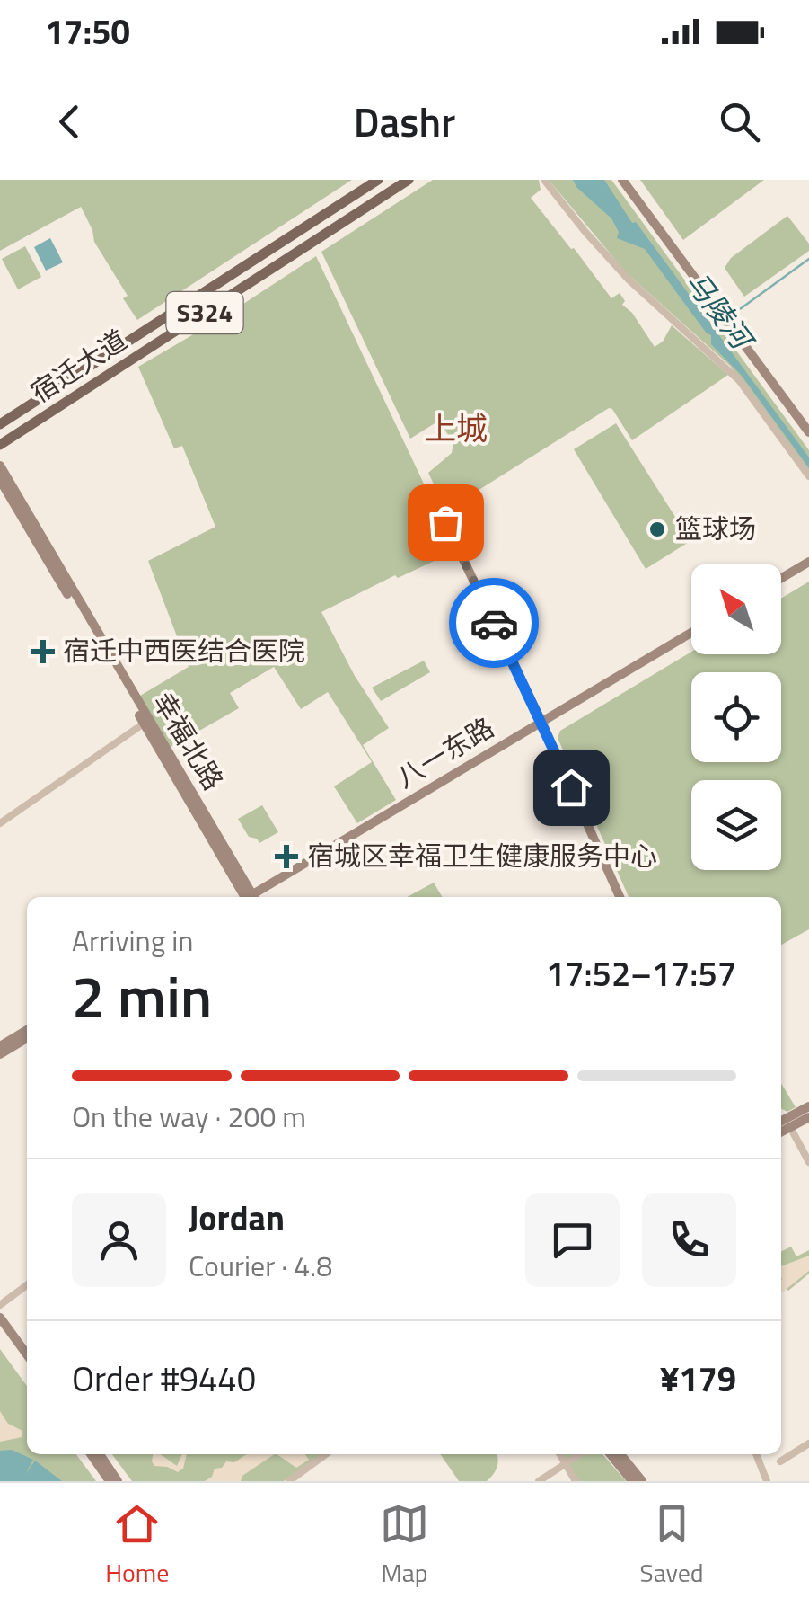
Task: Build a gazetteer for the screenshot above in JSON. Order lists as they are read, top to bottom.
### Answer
{
  "streets": {
    "main road": [
      "S324",
      "宿迁大道",
      "幸福北路",
      "八一东路"
    ]
  },
  "districts": ["上城"],
  "water": ["马陵河"],
  "places": {
    "other": ["篮球场"],
    "health": ["宿迁中西医结合医院", "宿城区幸福卫生健康服务中心"]
  },
  "north": "top left",
  "page": {
    "status": "17:50",
    "header": "Dashr",
    "heading": ["2 min", "Arriving in", "17:52–17:57"],
    "panel": [
      "Jordan",
      "Courier · 4.8",
      "Order #9440",
      "¥179"
    ],
    "bar": "On the way · 200 m",
    "tabs": ["Home", "Map", "Saved"]
  }
}
